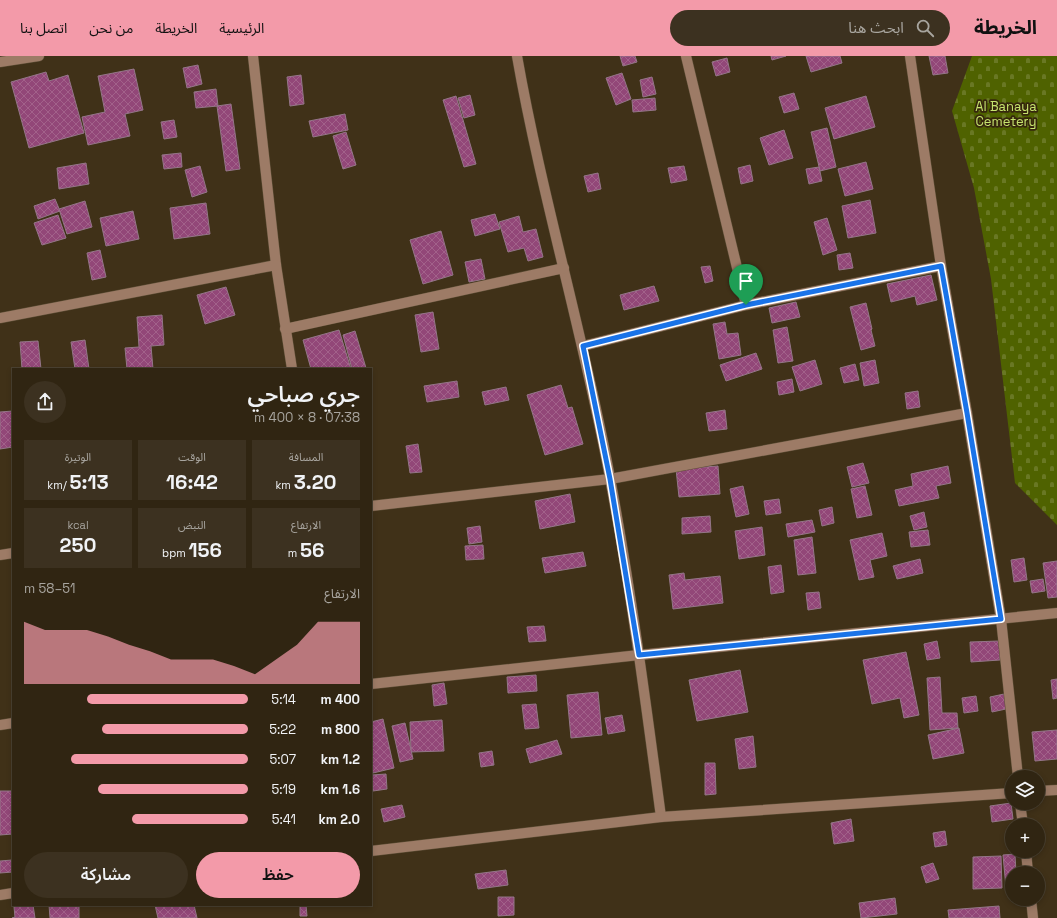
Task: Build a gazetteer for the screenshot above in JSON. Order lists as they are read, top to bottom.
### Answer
{
  "parks": ["Al Banaya Cemetery"],
  "page": {
    "header": "الخريطة",
    "search": "ابحث هنا",
    "nav": [
      "الرئيسية",
      "الخريطة",
      "من نحن",
      "اتصل بنا"
    ],
    "heading": ["جري صباحي", "07:38 · 8 × 400 m"],
    "stats": [
      ["المسافة", "3.20 km"],
      ["الوقت", "16:42"],
      ["الوتيرة", "5:13 /km"],
      ["الارتفاع", "56 m"],
      ["النبض", "156 bpm"],
      ["kcal", "250"]
    ],
    "chart": ["الارتفاع", "51–58 m"],
    "list": [
      {
        "name": "400 m",
        "note": "5:14"
      },
      {
        "name": "800 m",
        "note": "5:22"
      },
      {
        "name": "1.2 km",
        "note": "5:07"
      },
      {
        "name": "1.6 km",
        "note": "5:19"
      },
      {
        "name": "2.0 km",
        "note": "5:41"
      }
    ],
    "map_buttons": ["+", "−"],
    "buttons": ["حفظ", "مشاركة"]
  }
}
